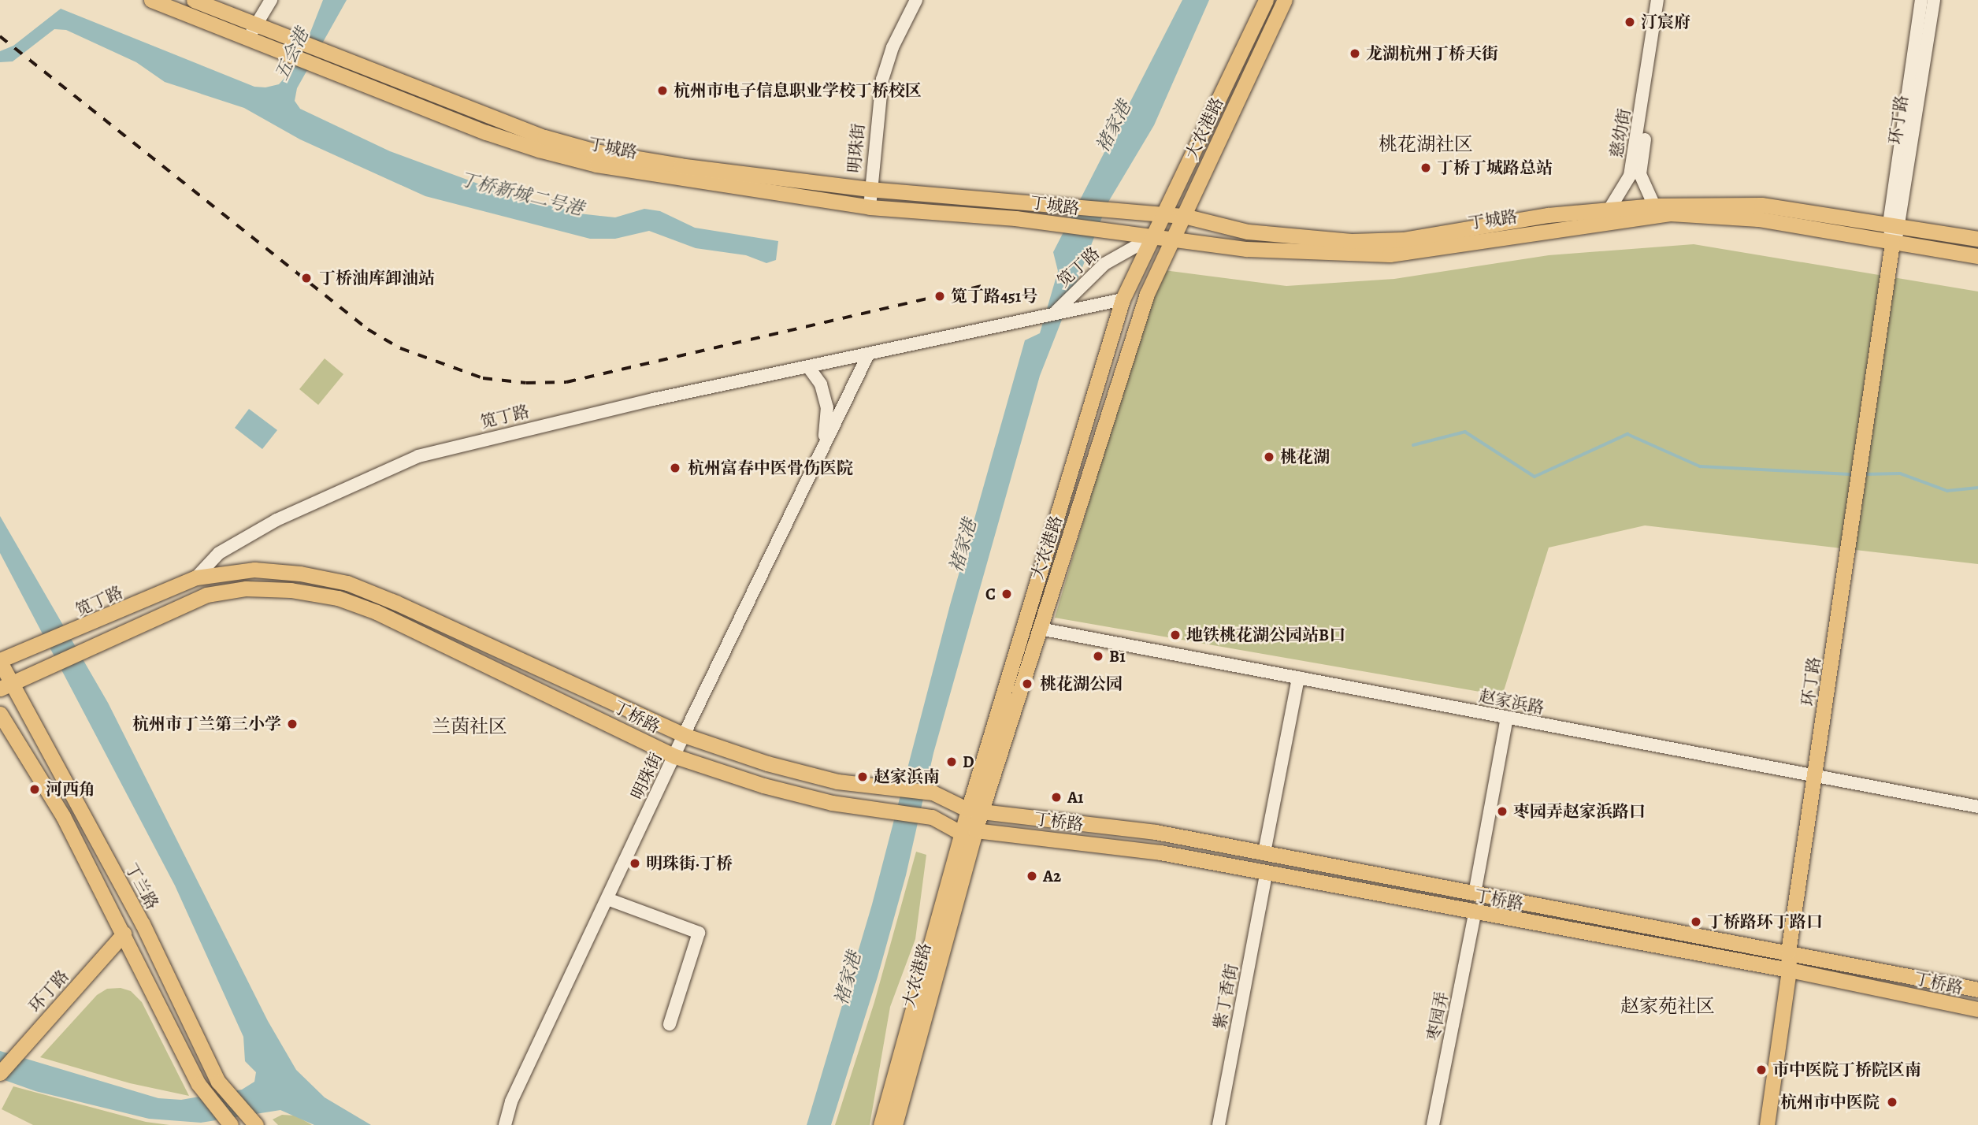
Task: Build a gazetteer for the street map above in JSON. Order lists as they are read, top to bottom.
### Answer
{
  "streets": {
    "main road": [
      "环丁路",
      "大农港路",
      "丁城路",
      "笕丁路",
      "丁桥路",
      "丁兰路"
    ],
    "street": [
      "慈幼街",
      "明珠街",
      "赵家浜路",
      "紫丁香街",
      "枣园弄"
    ]
  },
  "crossings": [
    ["环丁路", "丁城路"],
    ["环丁路", "赵家浜路"],
    ["环丁路", "丁桥路"],
    ["大农港路", "丁城路"],
    ["大农港路", "笕丁路"],
    ["大农港路", "赵家浜路"],
    ["大农港路", "丁桥路"],
    ["慈幼街", "丁城路"],
    ["丁城路", "明珠街"],
    ["丁城路", "笕丁路"],
    ["明珠街", "笕丁路"],
    ["明珠街", "丁桥路"],
    ["笕丁路", "丁桥路"],
    ["笕丁路", "丁兰路"],
    ["丁桥路", "丁兰路"],
    ["丁桥路", "紫丁香街"],
    ["丁桥路", "枣园弄"]
  ],
  "districts": ["桃花湖社区", "兰茵社区", "赵家苑社区"],
  "water": ["五会港", "褚家港", "丁桥新城二号港"],
  "places": [
    "汀宸府",
    "龙湖杭州丁桥天街",
    "杭州市电子信息职业学校丁桥校区",
    "丁桥丁城路总站",
    "丁桥油库卸油站",
    "笕丁路451号",
    "桃花湖",
    "杭州富春中医骨伤医院",
    "C",
    "地铁桃花湖公园站B口",
    "B1",
    "桃花湖公园",
    "杭州市丁兰第三小学",
    "D",
    "赵家浜南",
    "河西角",
    "A1",
    "枣园弄赵家浜路口",
    "明珠街·丁桥",
    "A2",
    "丁桥路环丁路口",
    "市中医院丁桥院区南",
    "杭州市中医院"
  ]
}
